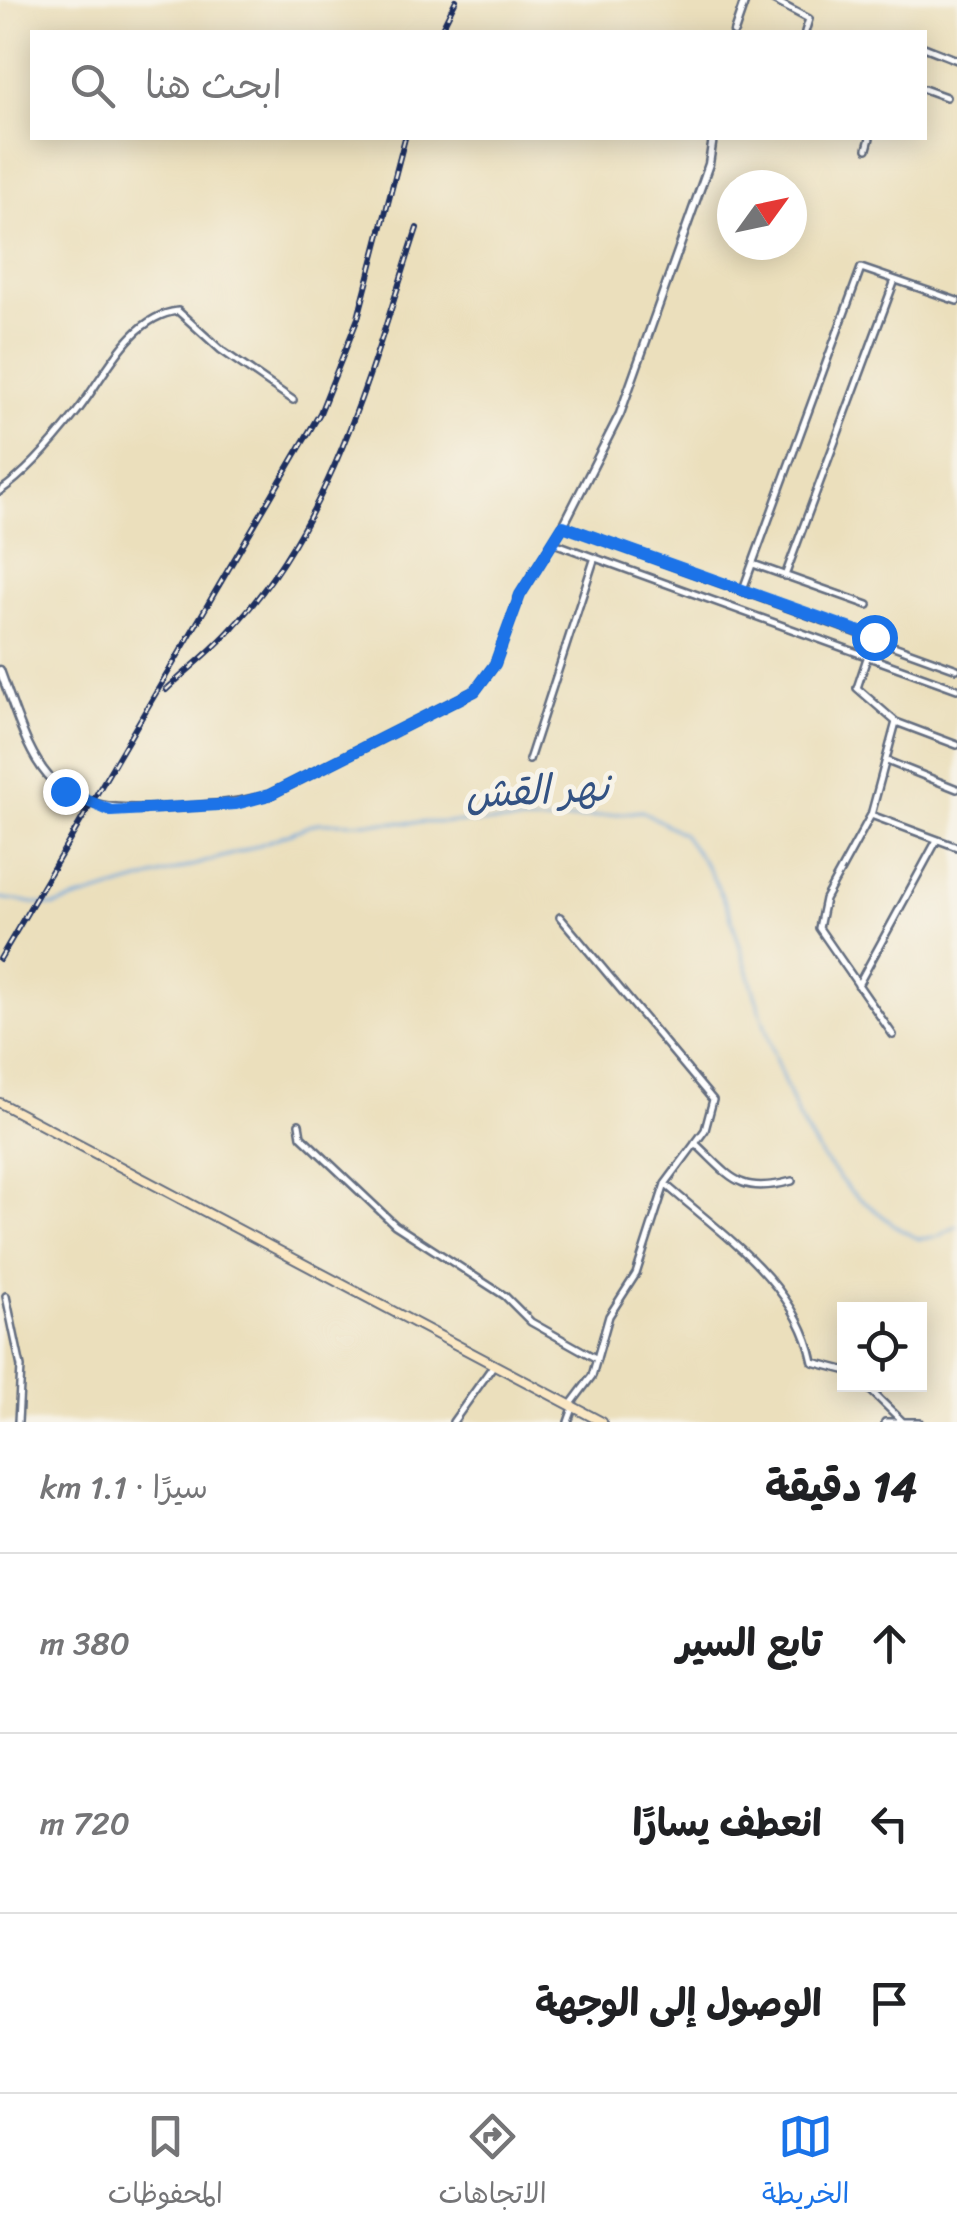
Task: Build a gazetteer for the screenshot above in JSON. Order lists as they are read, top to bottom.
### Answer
{
  "water": ["نهر القش"],
  "north": "top right",
  "page": {
    "search": "ابحث هنا",
    "heading": ["14 دقيقة", "سيرًا · 1.1 km"],
    "list": [
      ["تابع السير", "380 m"],
      ["انعطف يسارًا", "720 m"],
      "الوصول إلى الوجهة"
    ],
    "nav": ["الخريطة", "الاتجاهات", "المحفوظات"]
  }
}
